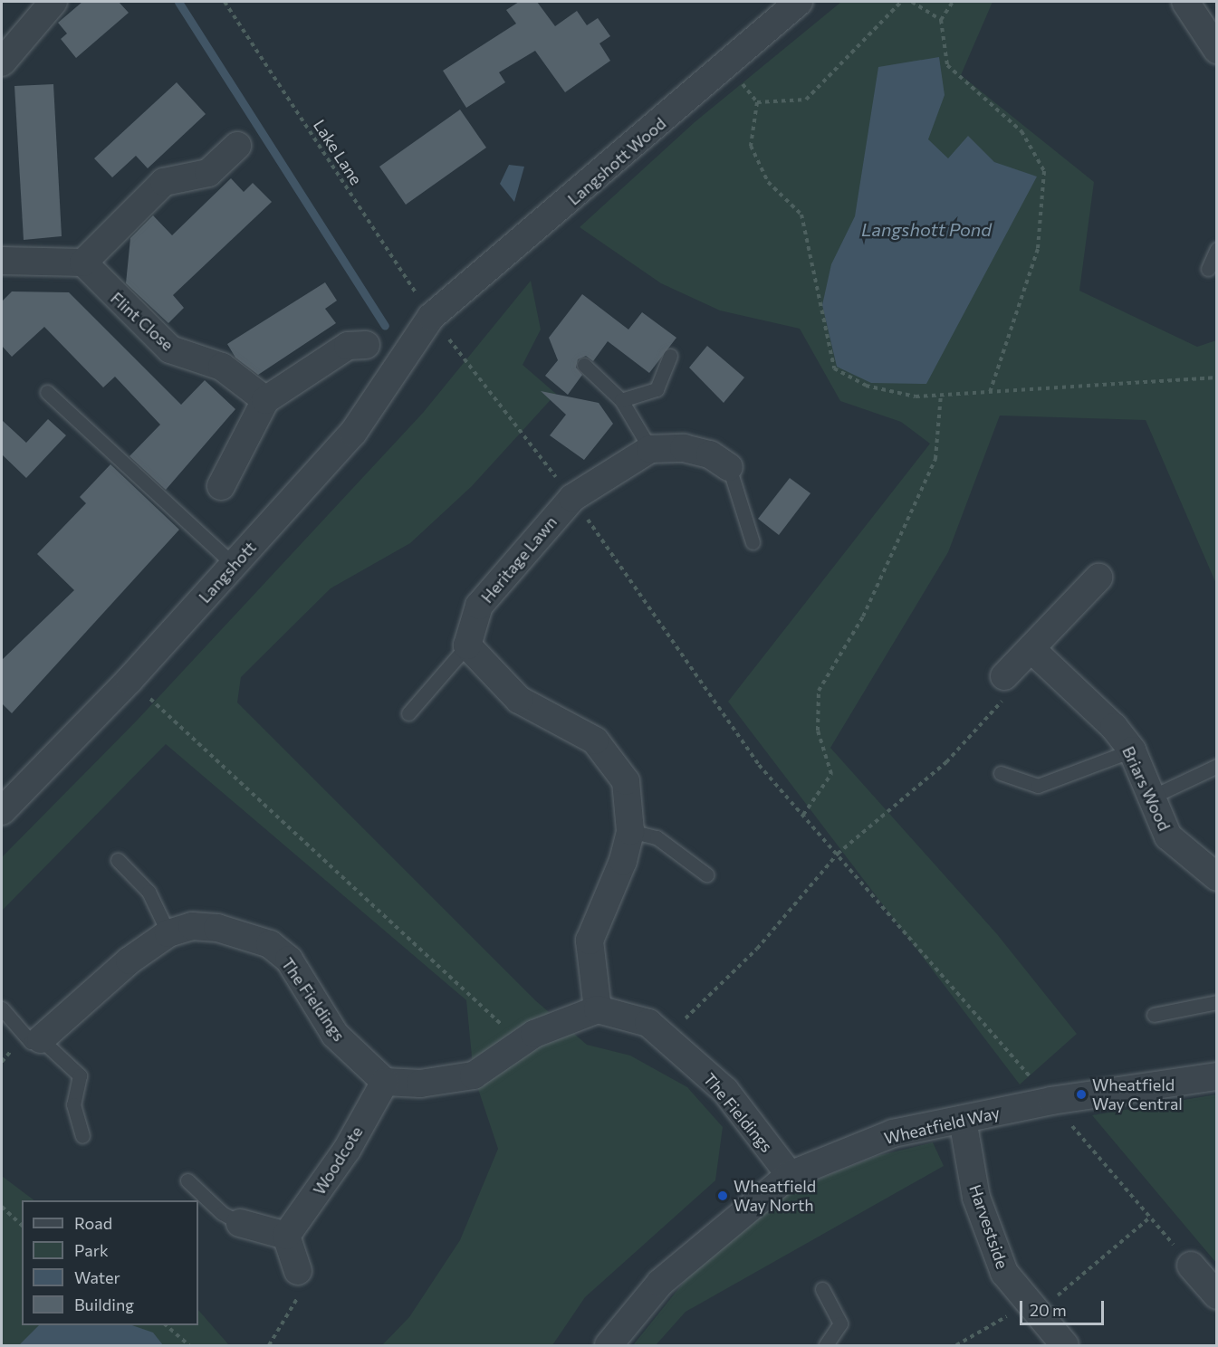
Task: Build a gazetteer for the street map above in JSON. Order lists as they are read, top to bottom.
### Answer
{
  "streets": {
    "street": [
      "Langshott Wood",
      "Flint Close",
      "Heritage Lawn",
      "Langshott",
      "Briars Wood",
      "The Fieldings",
      "Wheatfield Way",
      "Woodcote",
      "Harvestside"
    ],
    "path": ["Lake Lane"]
  },
  "crossings": [
    ["Lake Lane", "Langshott Wood"],
    ["Lake Lane", "Heritage Lawn"],
    ["Lake Lane", "Langshott"],
    ["Lake Lane", "Wheatfield Way"],
    ["Langshott Wood", "Langshott"],
    ["The Fieldings", "Wheatfield Way"],
    ["The Fieldings", "Woodcote"],
    ["Wheatfield Way", "Harvestside"]
  ],
  "water": ["Langshott Pond"],
  "places": ["Wheatfield Way Central", "Wheatfield Way North"],
  "legend": [
    "Road",
    "Park",
    "Water",
    "Building"
  ],
  "scale_bar": "20 m"
}
